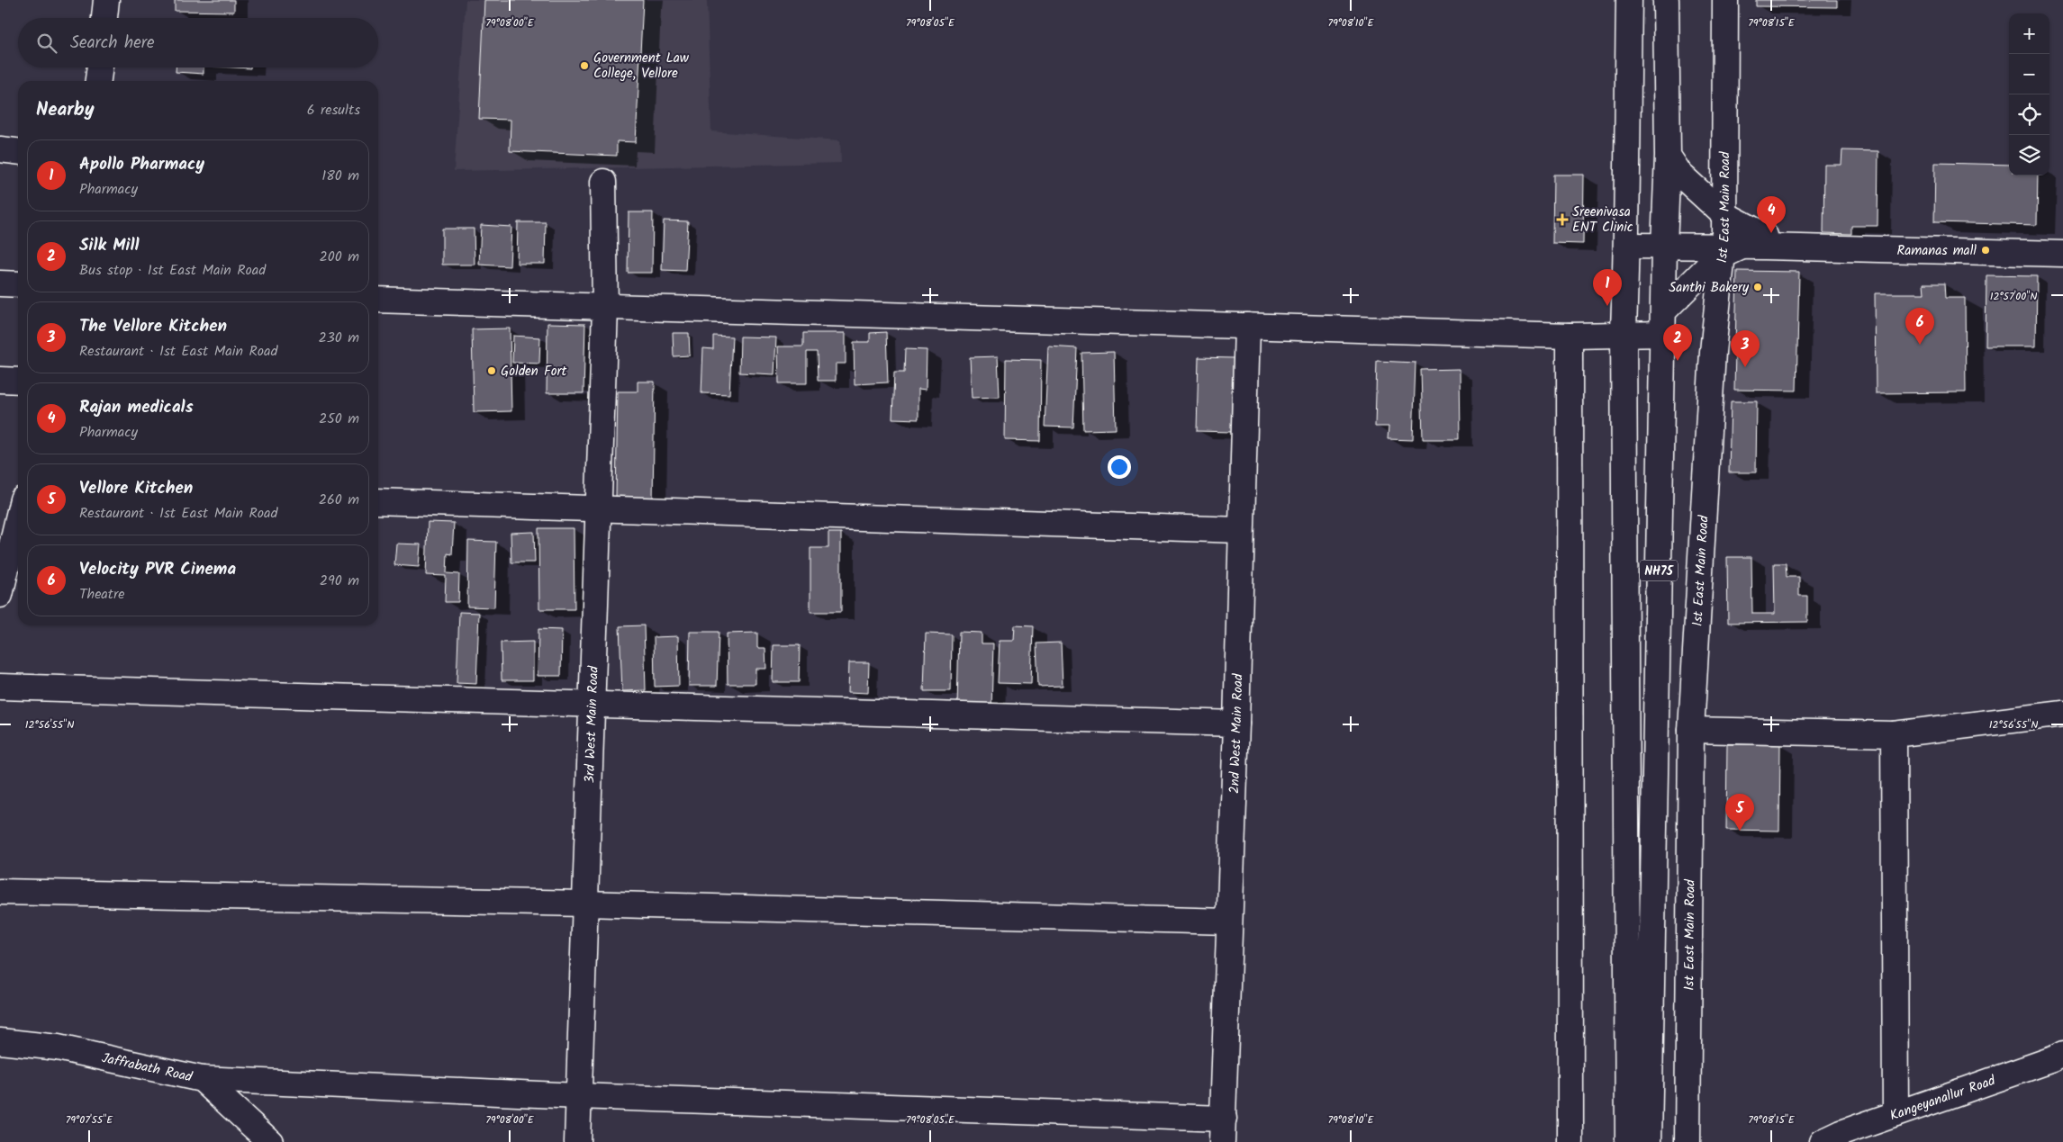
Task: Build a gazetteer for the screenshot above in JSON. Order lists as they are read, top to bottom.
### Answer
{
  "streets": {
    "main road": [
      "1st East Main Road",
      "NH75",
      "3rd West Main Road",
      "2nd West Main Road",
      "Jaffrabath Road",
      "Kangeyanallur Road"
    ]
  },
  "places": {
    "other": [
      "Government Law College, Vellore",
      "Ramanas mall",
      "Santhi Bakery",
      "Golden Fort"
    ],
    "health": ["Sreenivasa ENT Clinic"]
  },
  "page": {
    "map_buttons": ["+", "−"],
    "search": "Search here",
    "heading": ["Nearby", "6 results"],
    "list": [
      {
        "mark": "1",
        "name": "Apollo Pharmacy",
        "note": "Pharmacy",
        "value": "180 m"
      },
      {
        "mark": "2",
        "name": "Silk Mill",
        "note": "Bus stop · 1st East Main Road",
        "value": "200 m"
      },
      {
        "mark": "3",
        "name": "The Vellore Kitchen",
        "note": "Restaurant · 1st East Main Road",
        "value": "230 m"
      },
      {
        "mark": "4",
        "name": "Rajan medicals",
        "note": "Pharmacy",
        "value": "250 m"
      },
      {
        "mark": "5",
        "name": "Vellore Kitchen",
        "note": "Restaurant · 1st East Main Road",
        "value": "260 m"
      },
      {
        "mark": "6",
        "name": "Velocity PVR Cinema",
        "note": "Theatre",
        "value": "290 m"
      }
    ],
    "pins": [
      "4",
      "1",
      "6",
      "2",
      "3",
      "5"
    ]
  },
  "coordinates": [
    "79°08'00\"E",
    "79°08'05\"E",
    "79°08'10\"E",
    "79°08'15\"E",
    "12°57'00\"N",
    "12°56'55\"N",
    "79°07'55\"E"
  ]
}
